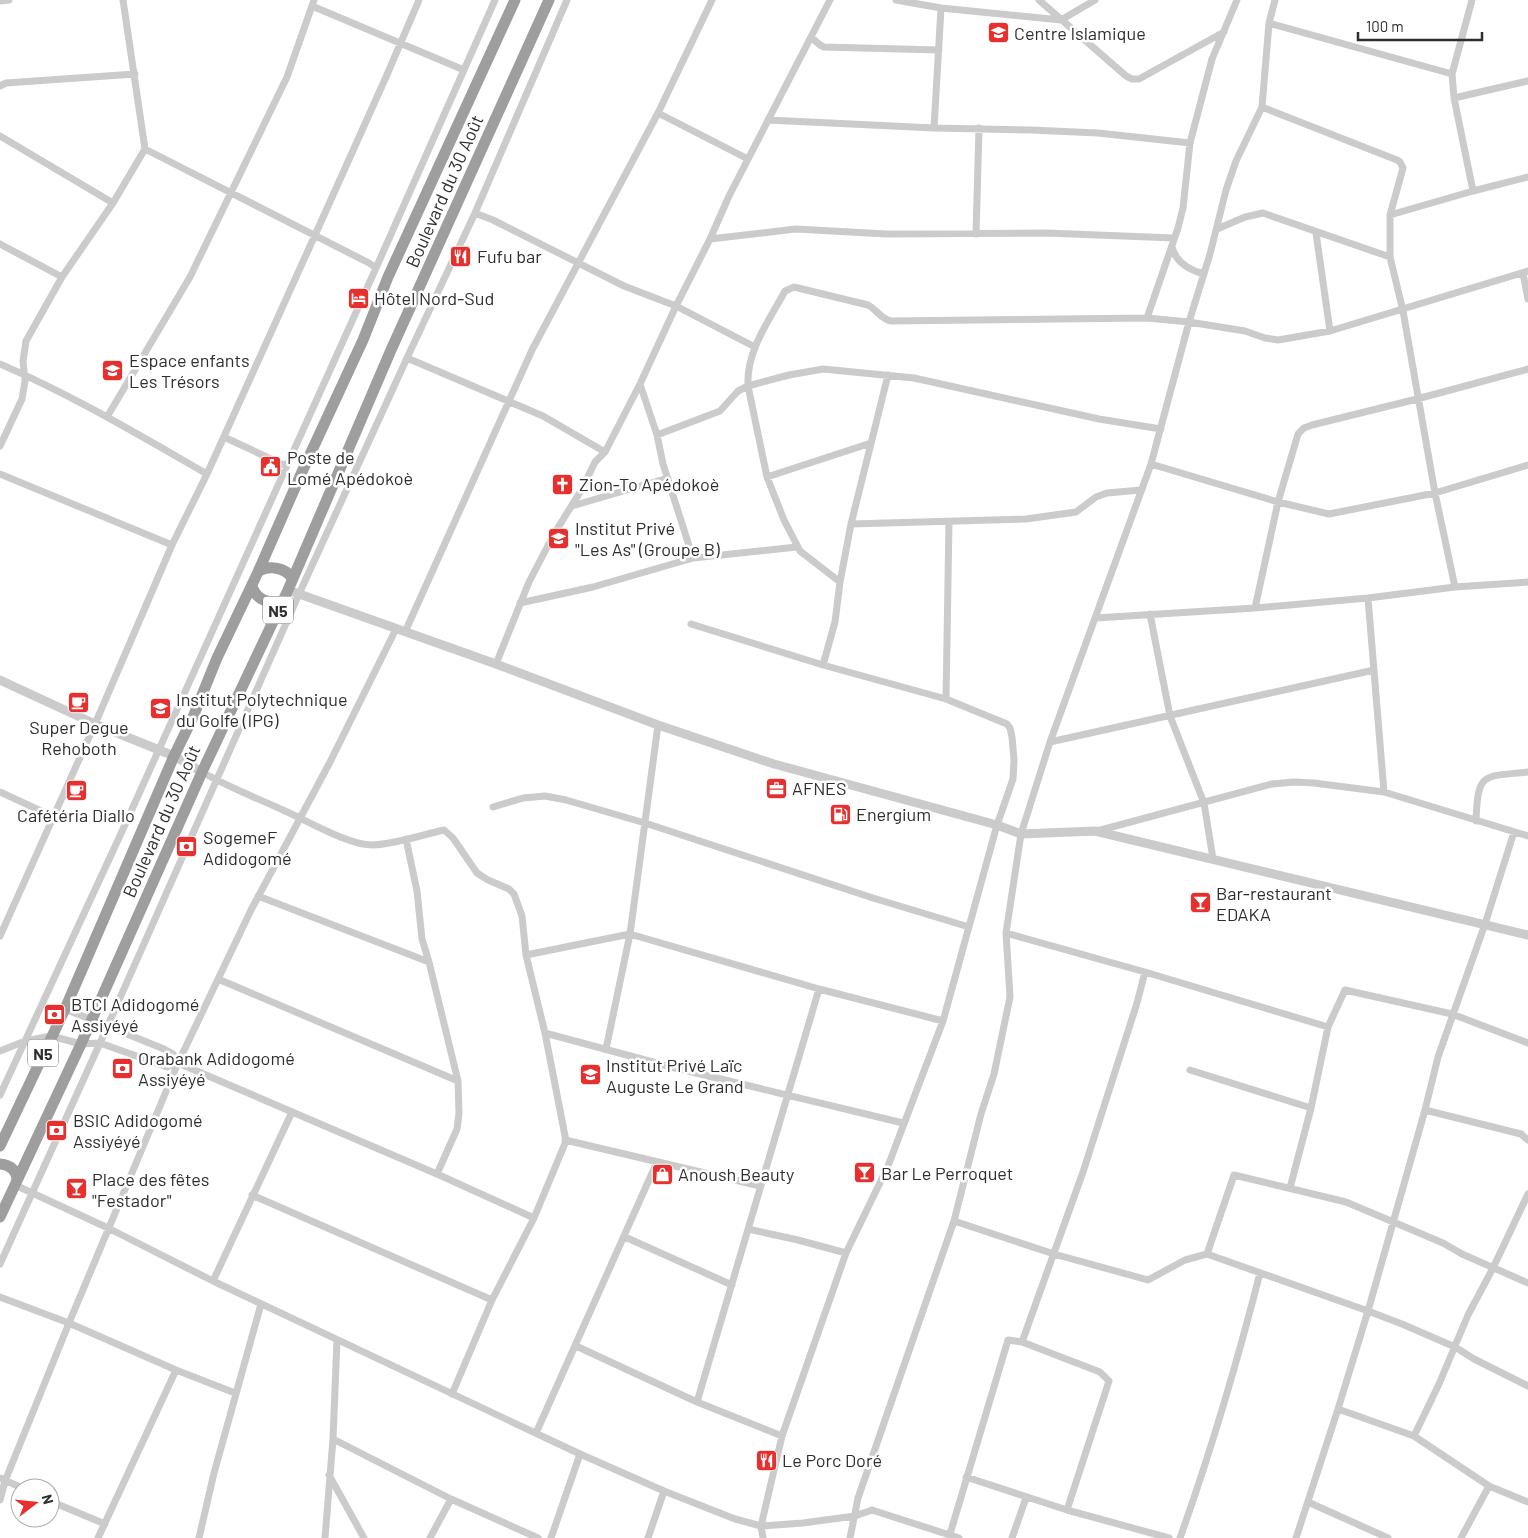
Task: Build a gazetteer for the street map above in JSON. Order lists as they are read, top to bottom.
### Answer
{
  "streets": {
    "highway": ["Boulevard du 30 Août", "N5"]
  },
  "places": {
    "school or university": [
      "Centre Islamique",
      "Espace enfants Les Trésors",
      "Institut Privé \"Les As\" (Groupe B)",
      "Institut Polytechnique du Golfe (IPG)",
      "Institut Privé Laïc Auguste Le Grand"
    ],
    "restaurant": ["Fufu bar", "Le Porc Doré"],
    "hotel": ["Hôtel Nord-Sud"],
    "public building": ["Poste de Lomé Apédokoè"],
    "church": ["Zion-To Apédokoè"],
    "cafe": ["Super Degue Rehoboth", "Cafétéria Diallo"],
    "office": ["AFNES"],
    "fuel station": ["Energium"],
    "bank": [
      "SogemeF Adidogomé",
      "BTCI Adidogomé Assiyéyé",
      "Orabank Adidogomé Assiyéyé",
      "BSIC Adidogomé Assiyéyé"
    ],
    "bar": ["Bar-restaurant EDAKA", "Bar Le Perroquet", "Place des fêtes \"Festador\""],
    "shop": ["Anoush Beauty"]
  },
  "scale_bar": "100 m",
  "north": "right"
}
